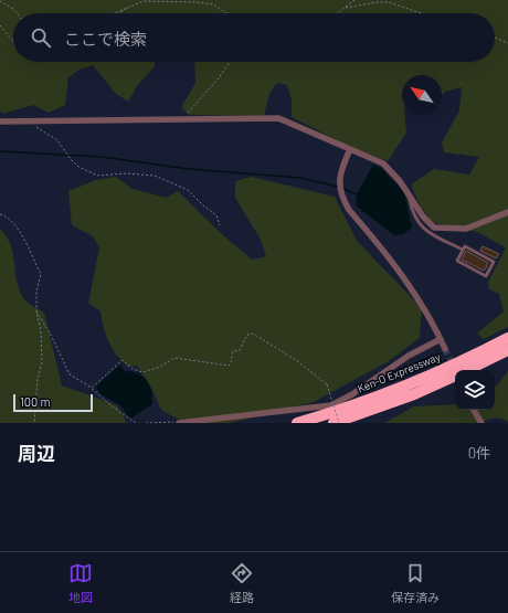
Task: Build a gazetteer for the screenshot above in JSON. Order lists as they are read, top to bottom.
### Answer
{
  "streets": {
    "highway": ["Ken-O Expressway"]
  },
  "scale_bar": "100 m",
  "north": "top left",
  "page": {
    "search": "ここで検索",
    "scale": "100 m",
    "heading": ["周辺", "0件"],
    "nav": ["地図", "経路", "保存済み"]
  }
}
